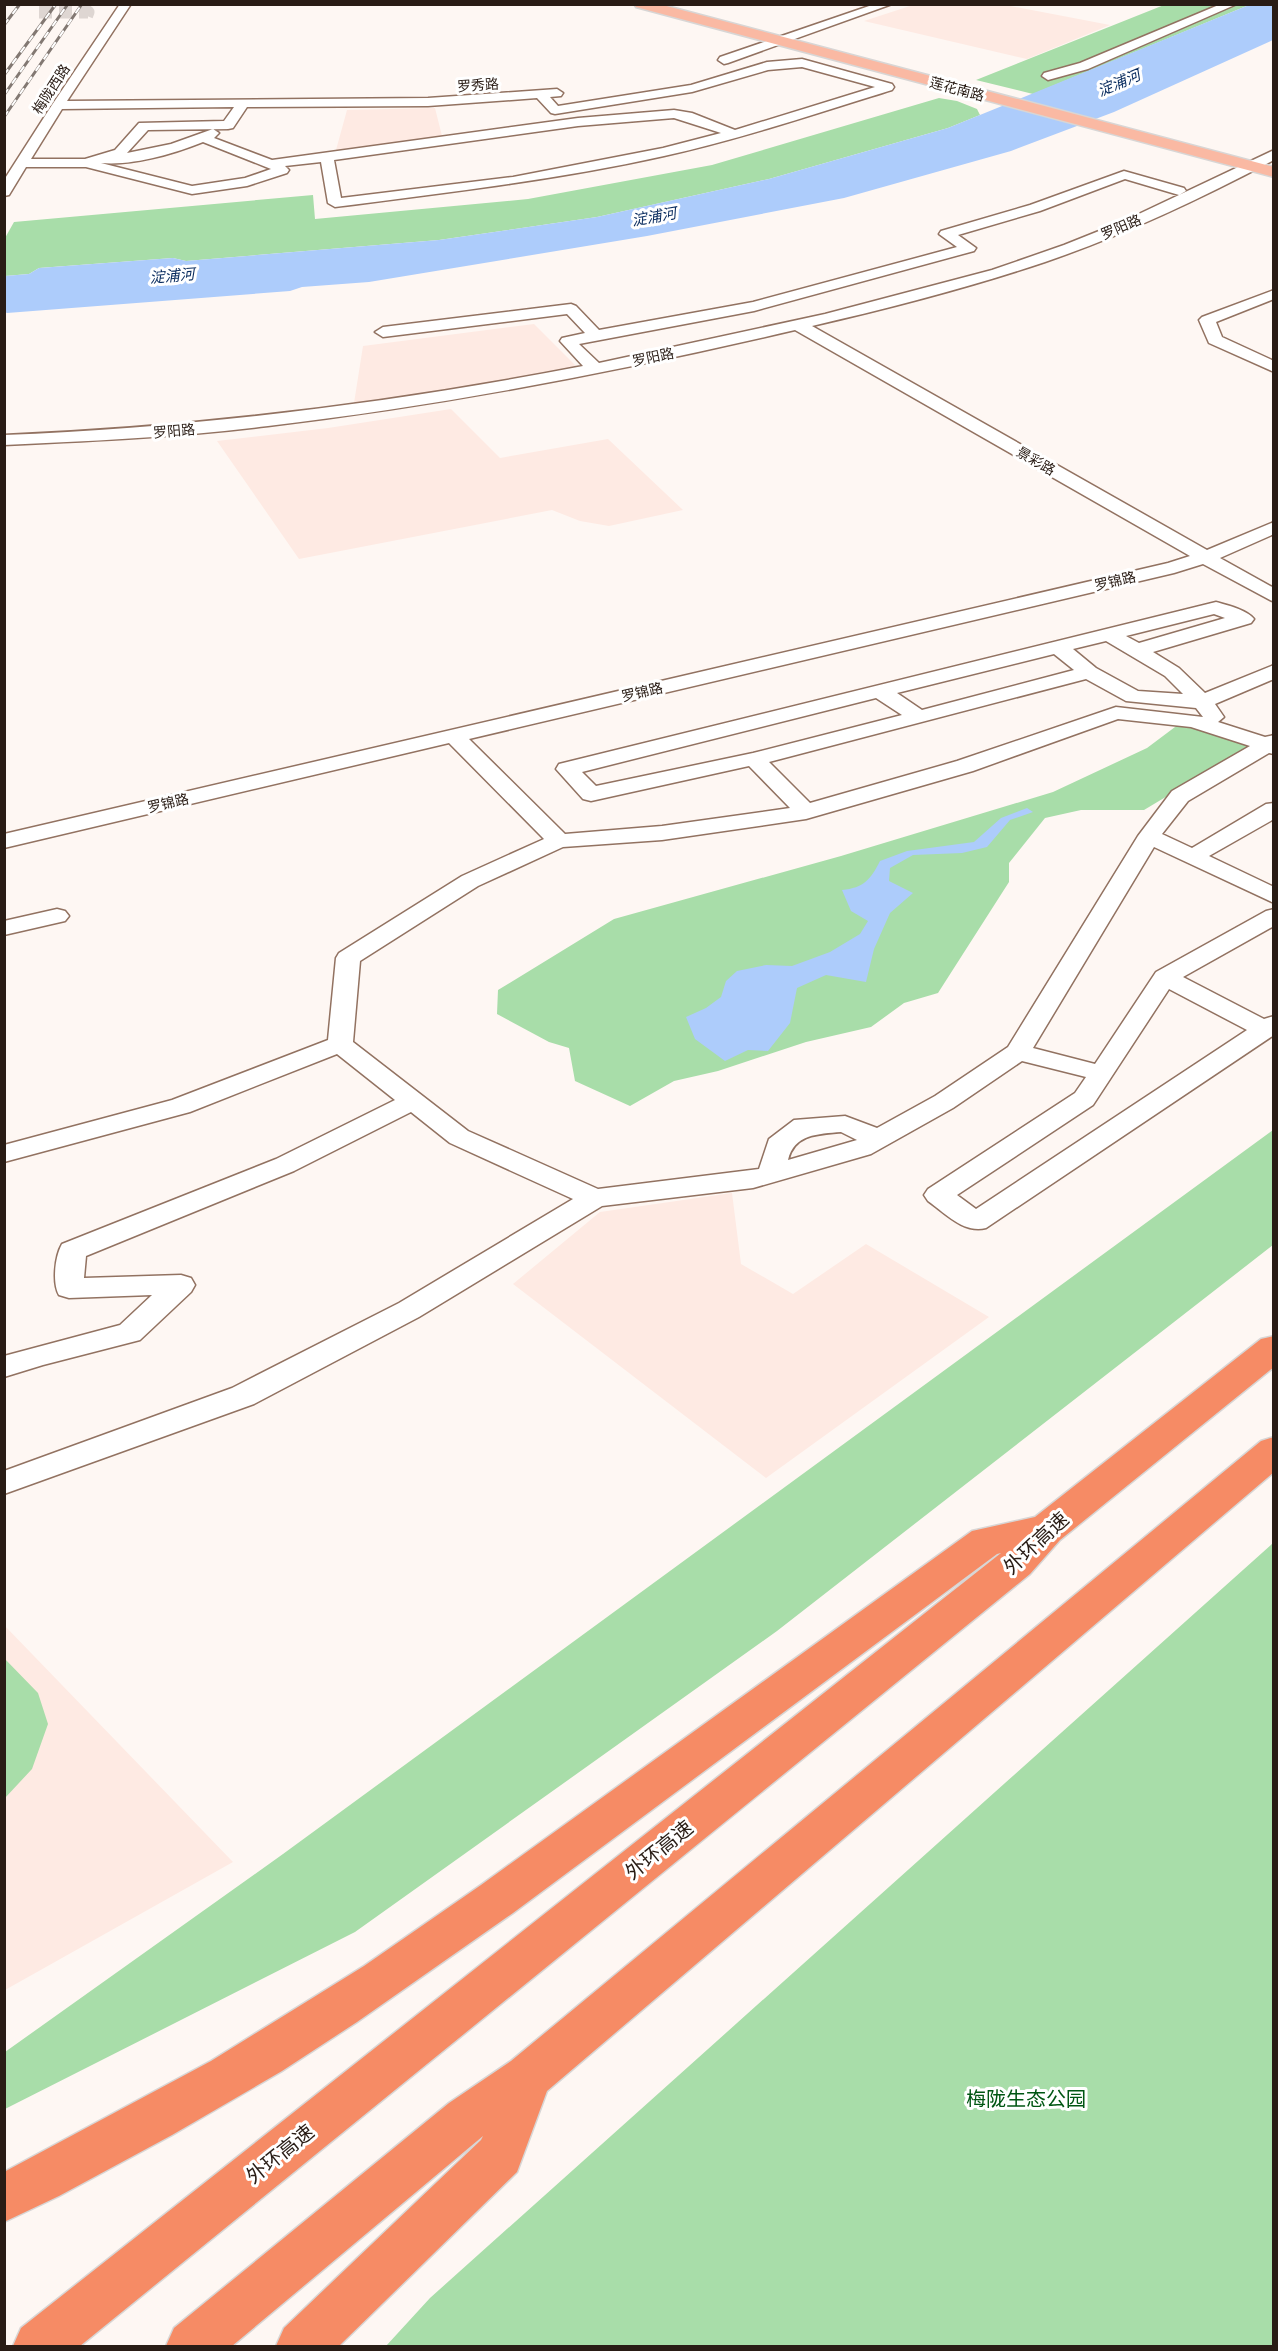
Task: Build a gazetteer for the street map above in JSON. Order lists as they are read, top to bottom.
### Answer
{
  "streets": {
    "highway": ["外环高速"],
    "main road": ["莲花南路"],
    "street": [
      "罗秀路",
      "梅陇西路",
      "罗阳路",
      "景彩路",
      "罗锦路"
    ]
  },
  "crossings": [
    ["罗秀路", "梅陇西路"],
    ["莲花南路", "罗阳路"],
    ["罗阳路", "景彩路"],
    ["景彩路", "罗锦路"]
  ],
  "water": ["淀浦河"],
  "parks": ["梅陇生态公园"]
}
